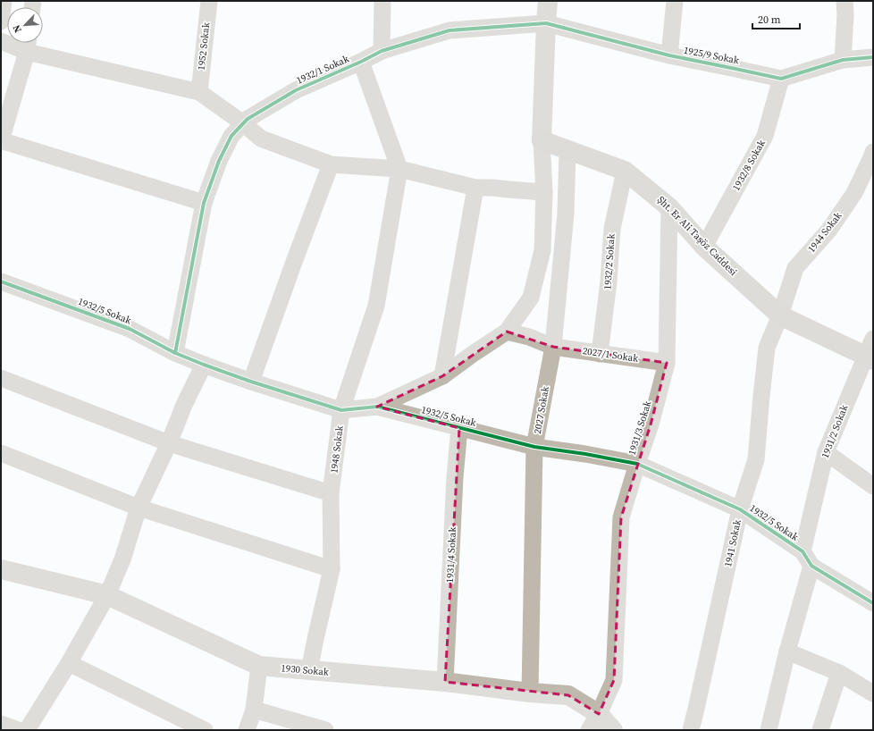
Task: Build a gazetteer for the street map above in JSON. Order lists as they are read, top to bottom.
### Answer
{
  "streets": {
    "main road": ["Şht. Er Ali Taşöz Caddesi"],
    "street": [
      "1952 Sokak",
      "1925/9 Sokak",
      "1932/1 Sokak",
      "1932/8 Sokak",
      "1944 Sokak",
      "1932/2 Sokak",
      "1932/5 Sokak",
      "2027/1 Sokak",
      "2027 Sokak",
      "1931/3 Sokak",
      "1931/2 Sokak",
      "1948 Sokak",
      "1941 Sokak",
      "1931/4 Sokak",
      "1930 Sokak"
    ]
  },
  "crossings": [
    ["1925/9 Sokak", "1932/1 Sokak"],
    ["1925/9 Sokak", "1932/8 Sokak"],
    ["1932/1 Sokak", "1932/5 Sokak"],
    ["1932/8 Sokak", "Şht. Er Ali Taşöz Caddesi"],
    ["1944 Sokak", "Şht. Er Ali Taşöz Caddesi"],
    ["1944 Sokak", "1941 Sokak"],
    ["Şht. Er Ali Taşöz Caddesi", "1932/2 Sokak"],
    ["Şht. Er Ali Taşöz Caddesi", "2027 Sokak"],
    ["Şht. Er Ali Taşöz Caddesi", "1931/3 Sokak"],
    ["Şht. Er Ali Taşöz Caddesi", "1931/2 Sokak"],
    ["Şht. Er Ali Taşöz Caddesi", "1941 Sokak"],
    ["1932/2 Sokak", "2027/1 Sokak"],
    ["1932/5 Sokak", "2027 Sokak"],
    ["1932/5 Sokak", "1931/3 Sokak"],
    ["1932/5 Sokak", "1931/2 Sokak"],
    ["1932/5 Sokak", "1948 Sokak"],
    ["1932/5 Sokak", "1941 Sokak"],
    ["1932/5 Sokak", "1931/4 Sokak"],
    ["2027/1 Sokak", "2027 Sokak"],
    ["2027/1 Sokak", "1931/3 Sokak"],
    ["2027 Sokak", "1930 Sokak"],
    ["1931/3 Sokak", "1930 Sokak"],
    ["1948 Sokak", "1930 Sokak"],
    ["1931/4 Sokak", "1930 Sokak"]
  ],
  "scale_bar": "20 m",
  "north": "bottom left"
}
